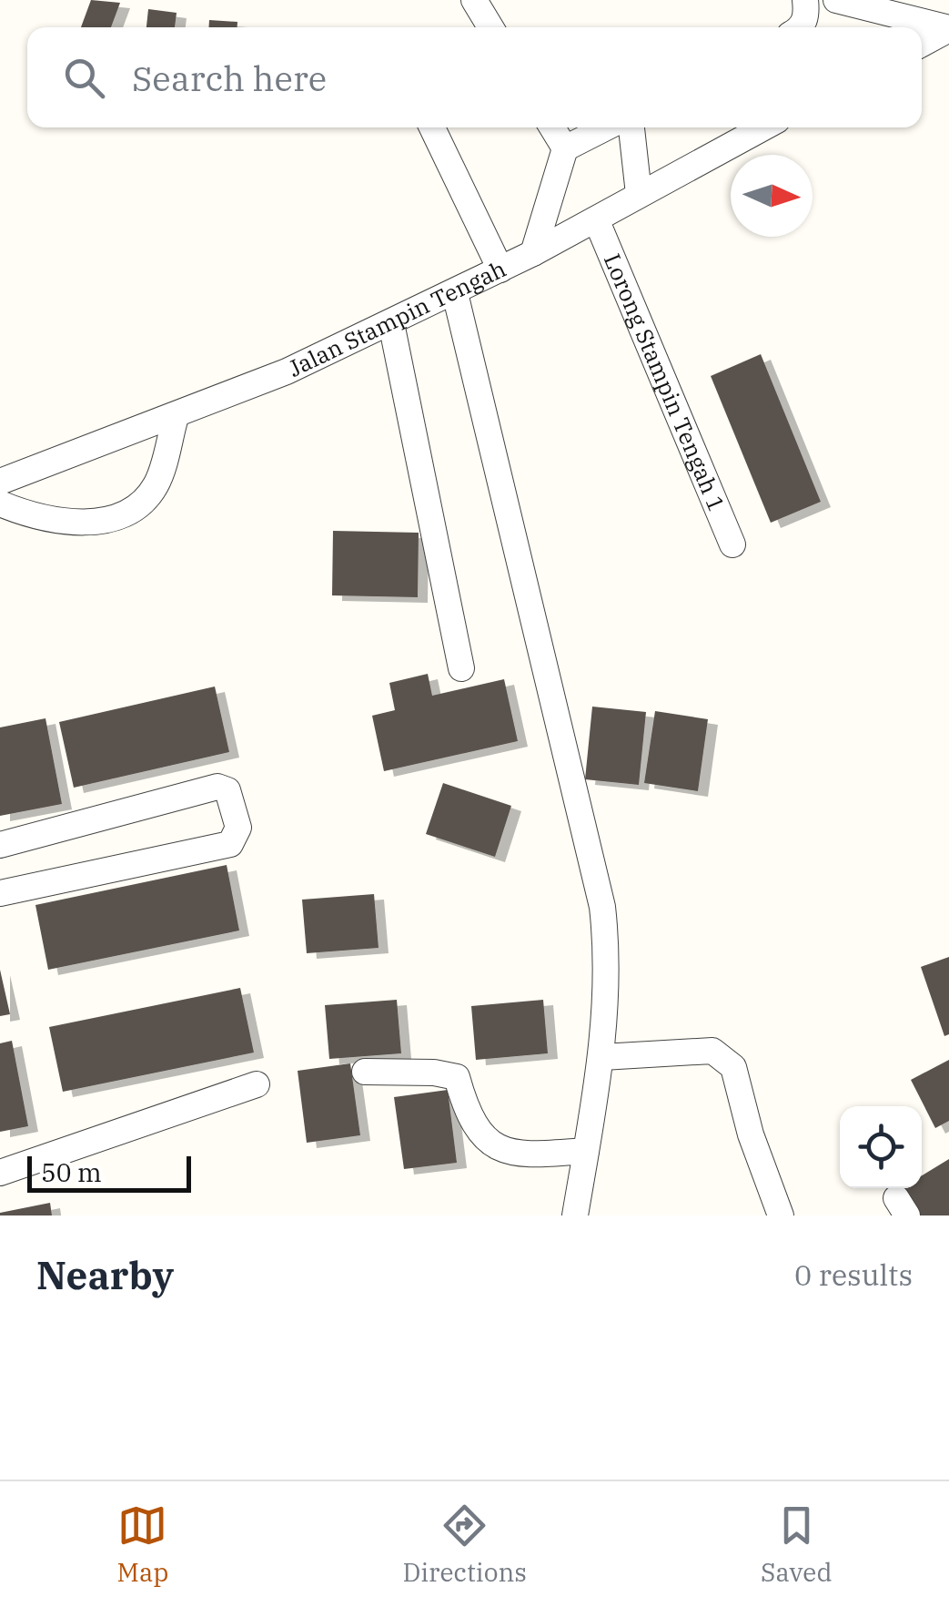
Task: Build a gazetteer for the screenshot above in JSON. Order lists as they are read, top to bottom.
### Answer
{
  "streets": {
    "street": ["Jalan Stampin Tengah", "Lorong Stampin Tengah 1"]
  },
  "crossings": [
    ["Jalan Stampin Tengah", "Lorong Stampin Tengah 1"]
  ],
  "scale_bar": "50 m",
  "north": "right",
  "page": {
    "search": "Search here",
    "scale": "50 m",
    "heading": ["Nearby", "0 results"],
    "nav": ["Map", "Directions", "Saved"]
  }
}
